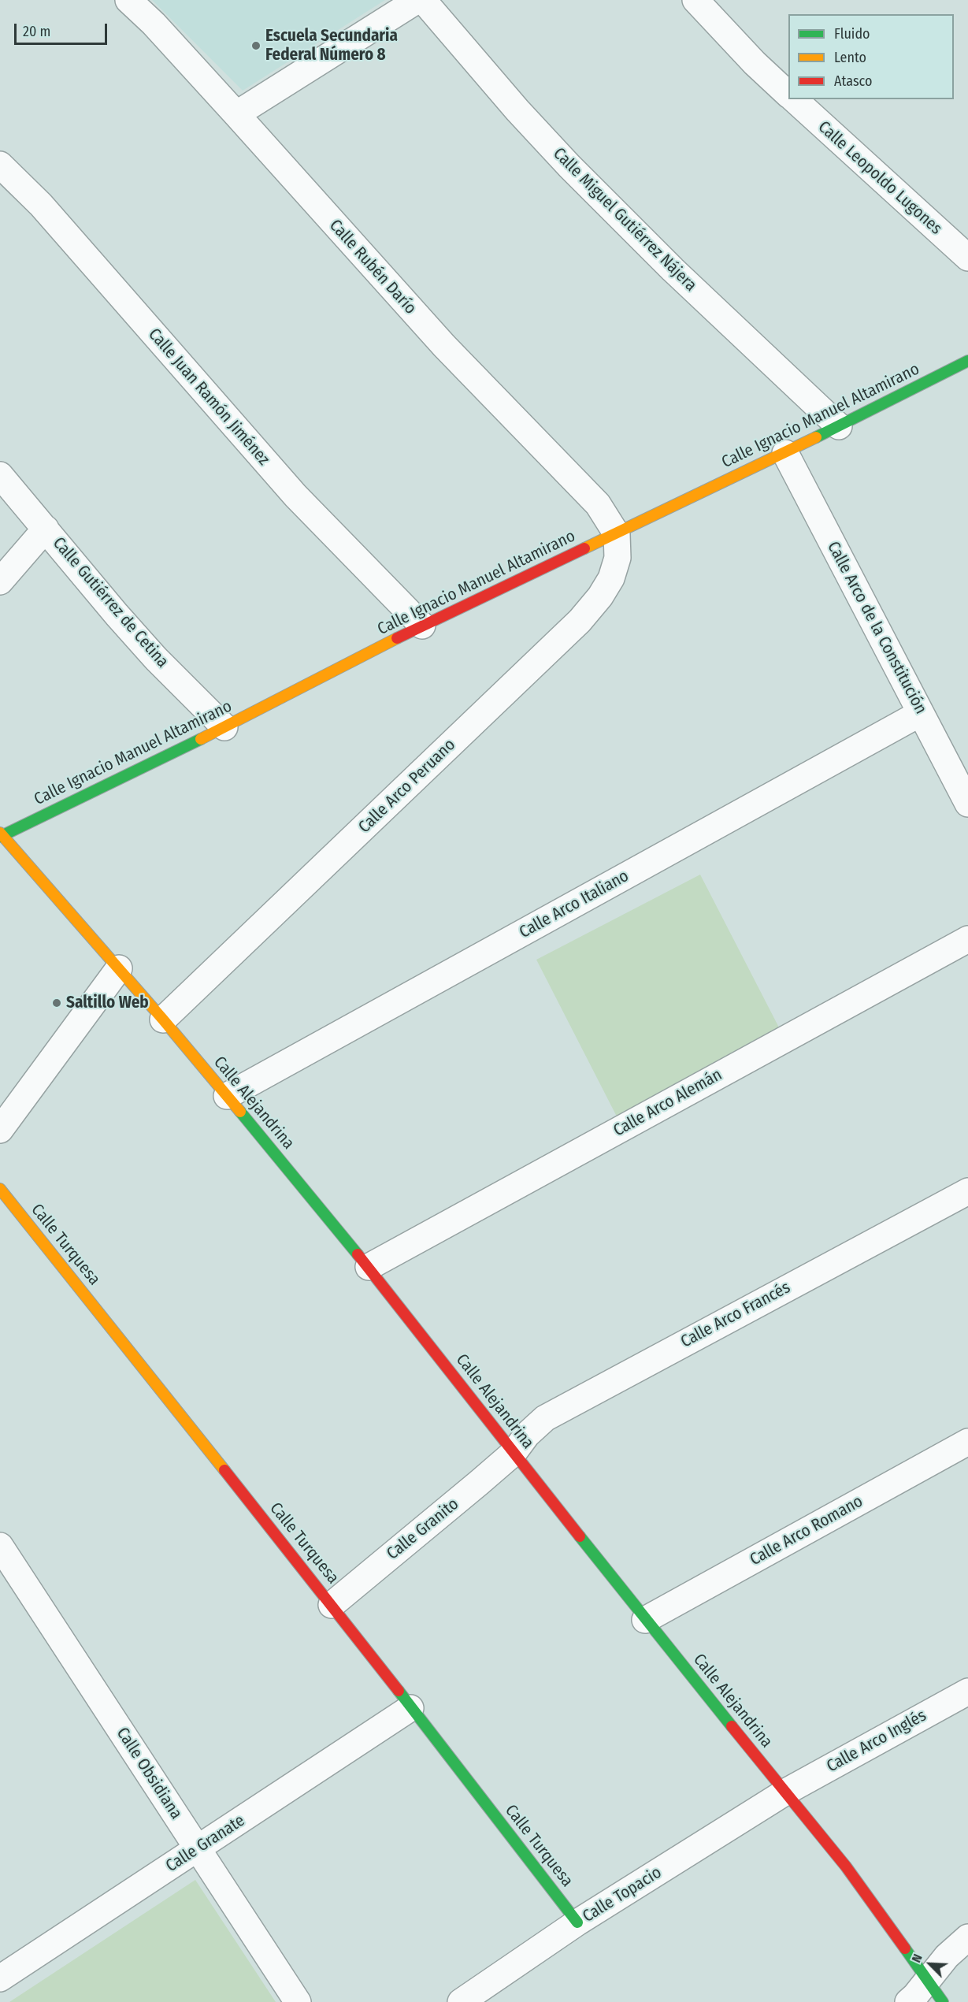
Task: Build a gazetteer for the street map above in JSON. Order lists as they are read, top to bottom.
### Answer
{
  "streets": {
    "street": [
      "Calle Leopoldo Lugones",
      "Calle Miguel Gutiérrez Nájera",
      "Calle Rubén Darío",
      "Calle Juan Ramón Jiménez",
      "Calle Ignacio Manuel Altamirano",
      "Calle Gutiérrez de Cetina",
      "Calle Arco de la Constitución",
      "Calle Arco Peruano",
      "Calle Arco Italiano",
      "Calle Alejandrina",
      "Calle Arco Alemán",
      "Calle Turquesa",
      "Calle Arco Francés",
      "Calle Granito",
      "Calle Arco Romano",
      "Calle Arco Inglés",
      "Calle Obsidiana",
      "Calle Granate",
      "Calle Topacio"
    ]
  },
  "crossings": [
    ["Calle Miguel Gutiérrez Nájera", "Calle Ignacio Manuel Altamirano"],
    ["Calle Rubén Darío", "Calle Ignacio Manuel Altamirano"],
    ["Calle Rubén Darío", "Calle Arco Peruano"],
    ["Calle Juan Ramón Jiménez", "Calle Ignacio Manuel Altamirano"],
    ["Calle Ignacio Manuel Altamirano", "Calle Gutiérrez de Cetina"],
    ["Calle Ignacio Manuel Altamirano", "Calle Arco de la Constitución"],
    ["Calle Ignacio Manuel Altamirano", "Calle Arco Peruano"],
    ["Calle Ignacio Manuel Altamirano", "Calle Alejandrina"],
    ["Calle Arco de la Constitución", "Calle Arco Italiano"],
    ["Calle Arco Peruano", "Calle Alejandrina"],
    ["Calle Arco Italiano", "Calle Alejandrina"],
    ["Calle Alejandrina", "Calle Arco Alemán"],
    ["Calle Alejandrina", "Calle Arco Francés"],
    ["Calle Alejandrina", "Calle Granito"],
    ["Calle Alejandrina", "Calle Arco Romano"],
    ["Calle Alejandrina", "Calle Arco Inglés"],
    ["Calle Alejandrina", "Calle Topacio"],
    ["Calle Turquesa", "Calle Granito"],
    ["Calle Turquesa", "Calle Granate"],
    ["Calle Turquesa", "Calle Topacio"],
    ["Calle Arco Francés", "Calle Granito"],
    ["Calle Arco Inglés", "Calle Topacio"],
    ["Calle Obsidiana", "Calle Granate"]
  ],
  "places": ["Escuela Secundaria Federal Número 8", "Saltillo Web"],
  "legend": ["Fluido", "Lento", "Atasco"],
  "scale_bar": "20 m",
  "north": "top left"
}
